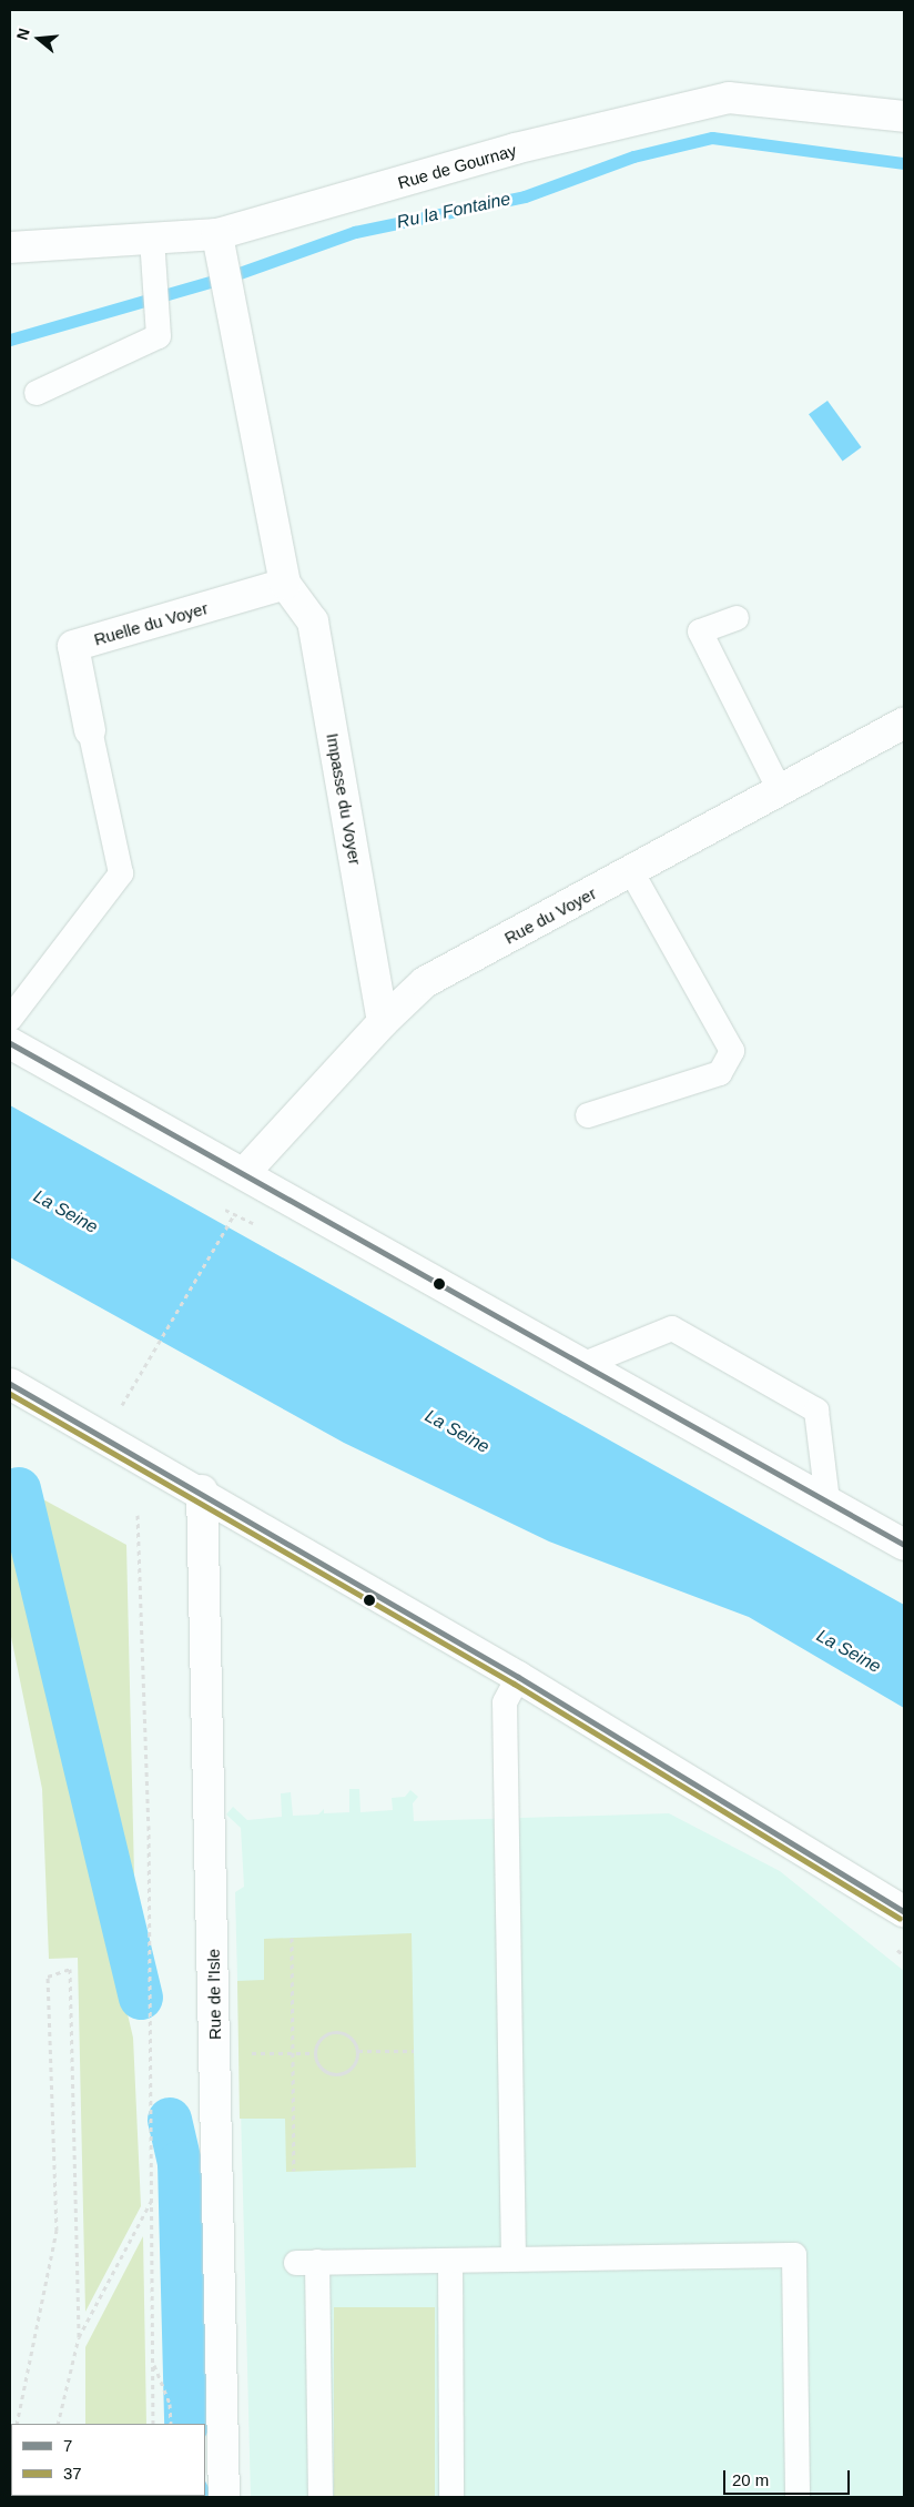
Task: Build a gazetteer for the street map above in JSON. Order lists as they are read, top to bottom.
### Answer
{
  "streets": {
    "street": [
      "Rue de Gournay",
      "Ruelle du Voyer",
      "Impasse du Voyer",
      "Rue du Voyer",
      "Rue de l'Isle"
    ]
  },
  "crossings": [
    ["Ruelle du Voyer", "Impasse du Voyer"],
    ["Impasse du Voyer", "Rue du Voyer"]
  ],
  "water": ["Ru la Fontaine", "La Seine"],
  "lines": ["transit line 7", "transit line 37"],
  "legend": ["7", "37"],
  "scale_bar": "20 m",
  "north": "left"
}
